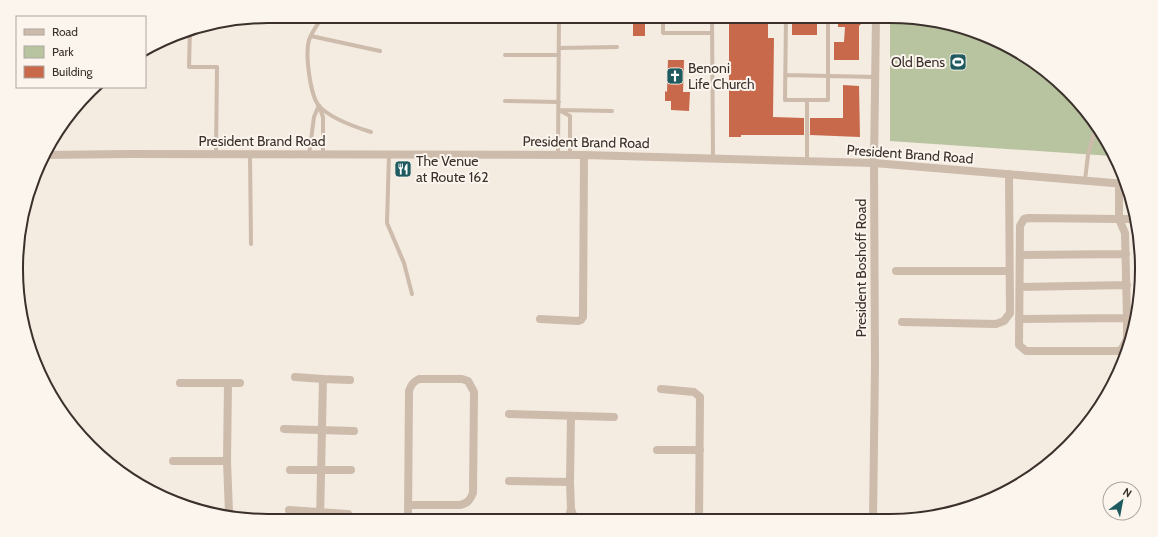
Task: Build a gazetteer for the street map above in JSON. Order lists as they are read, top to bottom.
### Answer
{
  "streets": {
    "street": ["President Brand Road", "President Boshoff Road"]
  },
  "crossings": [
    ["President Brand Road", "President Boshoff Road"]
  ],
  "places": {
    "sports": ["Old Bens"],
    "church": ["Benoni Life Church"],
    "restaurant": ["The Venue at Route 162"]
  },
  "legend": ["Road", "Park", "Building"],
  "north": "top right"
}
